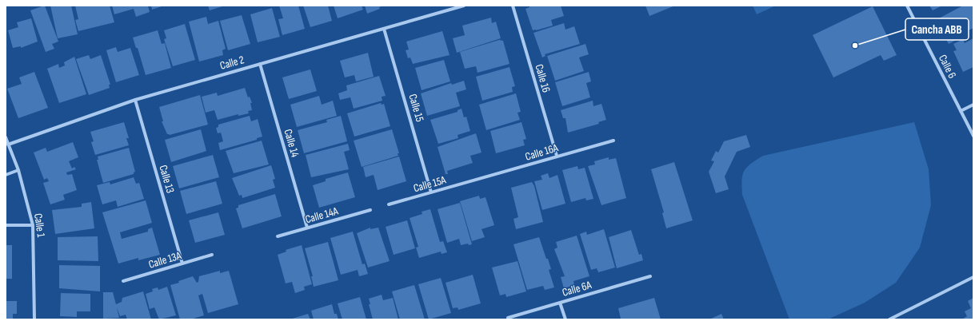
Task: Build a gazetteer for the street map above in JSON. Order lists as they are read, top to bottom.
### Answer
{
  "streets": {
    "street": [
      "Calle 2",
      "Calle 6",
      "Calle 16",
      "Calle 15",
      "Calle 14",
      "Calle 16A",
      "Calle 13",
      "Calle 15A",
      "Calle 14A",
      "Calle 1",
      "Calle 13A",
      "Calle 6A"
    ]
  },
  "crossings": [
    ["Calle 2", "Calle 15"],
    ["Calle 2", "Calle 14"],
    ["Calle 2", "Calle 13"],
    ["Calle 2", "Calle 1"],
    ["Calle 16", "Calle 16A"],
    ["Calle 15", "Calle 15A"],
    ["Calle 14", "Calle 14A"],
    ["Calle 16A", "Calle 15A"],
    ["Calle 13", "Calle 13A"]
  ],
  "places": ["Cancha ABB"]
}
